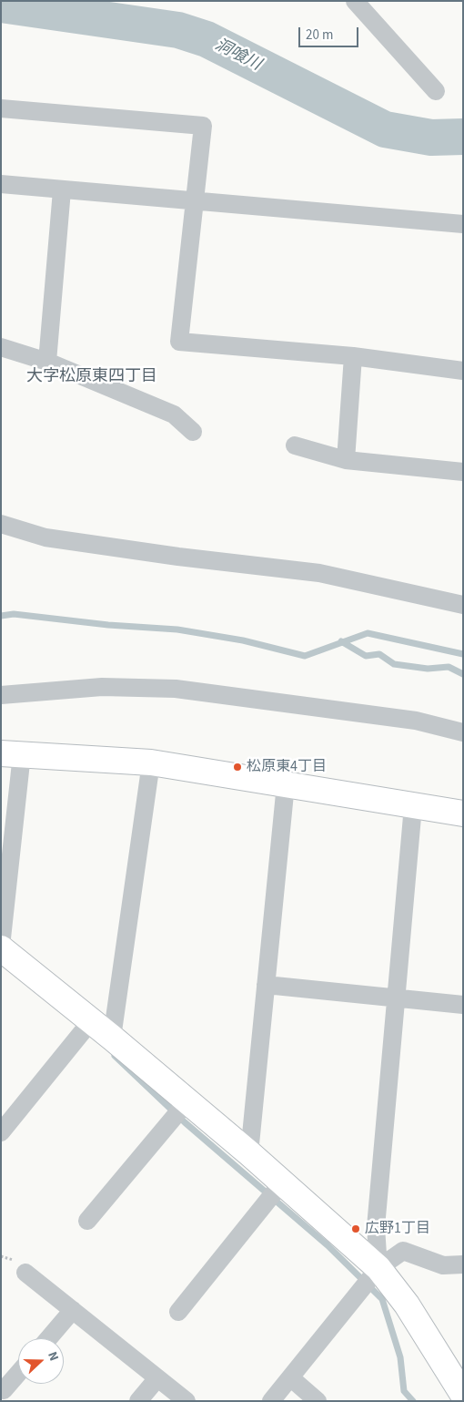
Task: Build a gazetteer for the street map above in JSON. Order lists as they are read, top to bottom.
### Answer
{
  "districts": ["大字松原東四丁目"],
  "water": ["洞喰川"],
  "places": ["松原東4丁目", "広野1丁目"],
  "scale_bar": "20 m",
  "north": "right"
}
